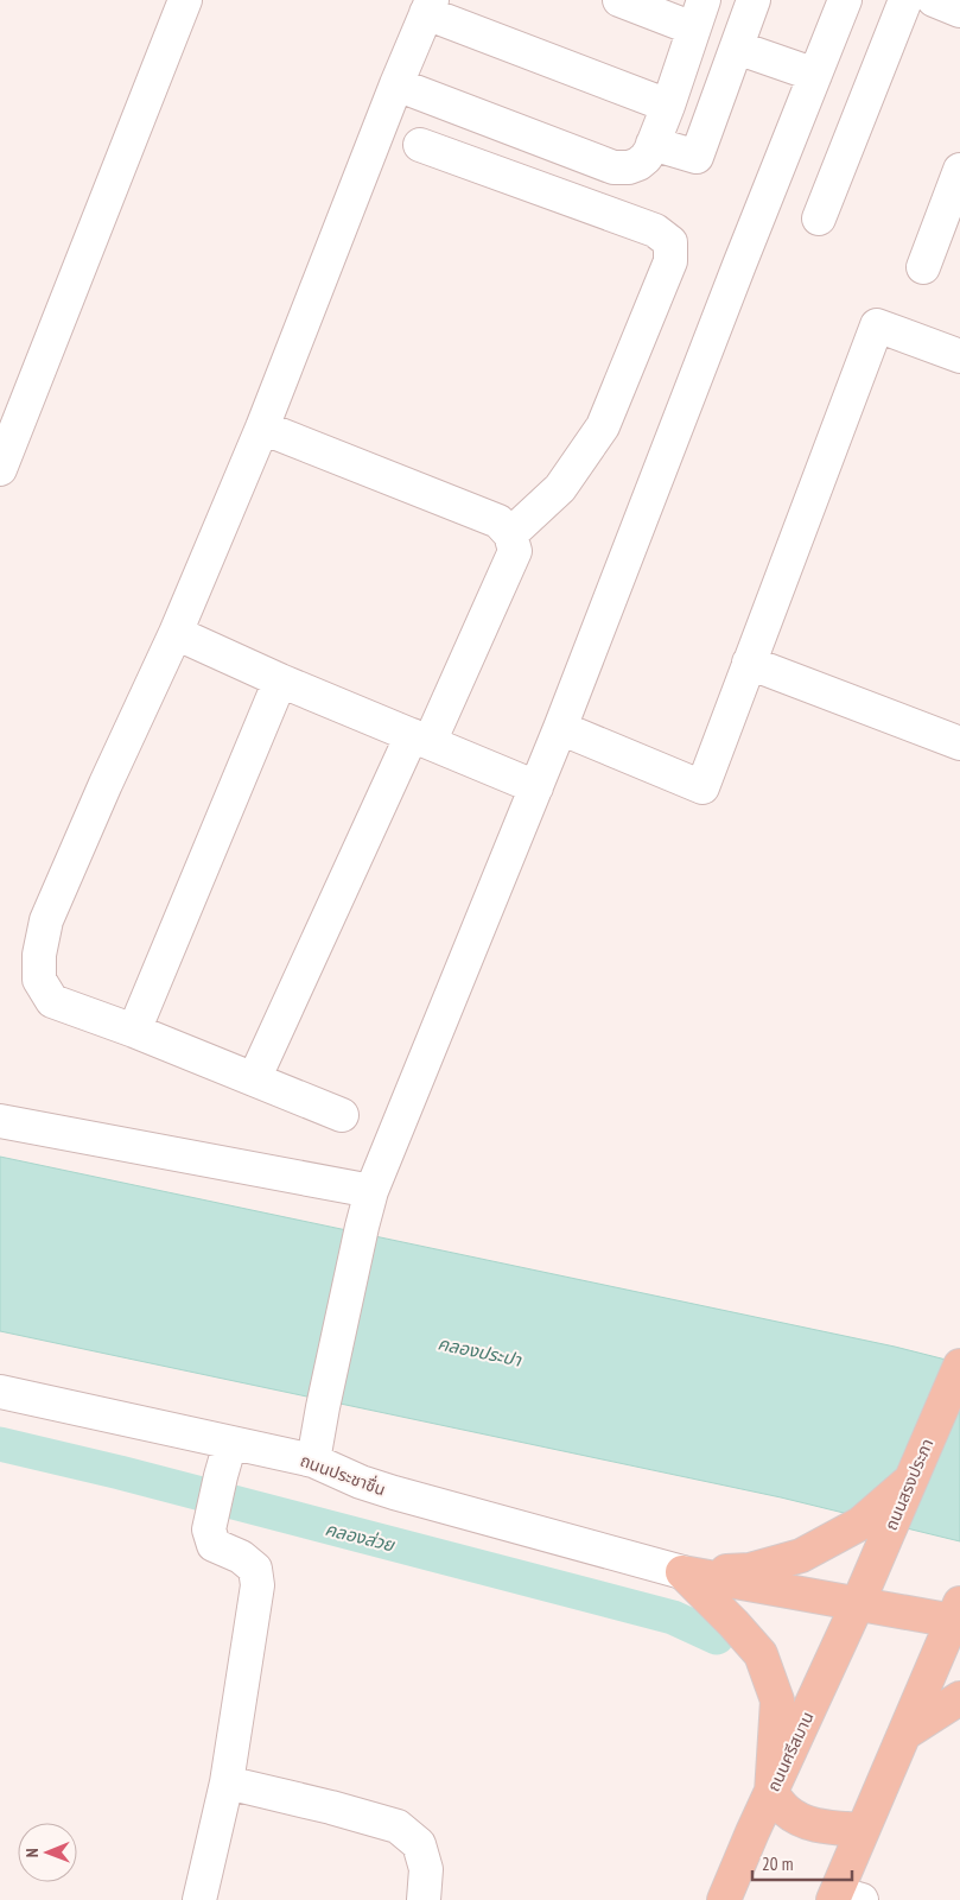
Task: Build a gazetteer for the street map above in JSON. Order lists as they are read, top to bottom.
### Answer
{
  "streets": {
    "main road": ["ถนนสรงประภา", "ถนนศรีสมาน"],
    "street": ["ถนนประชาชื่น"]
  },
  "crossings": [
    ["ถนนสรงประภา", "ถนนศรีสมาน"]
  ],
  "water": ["คลองประปา", "คลองส่วย"],
  "scale_bar": "20 m",
  "north": "left"
}
